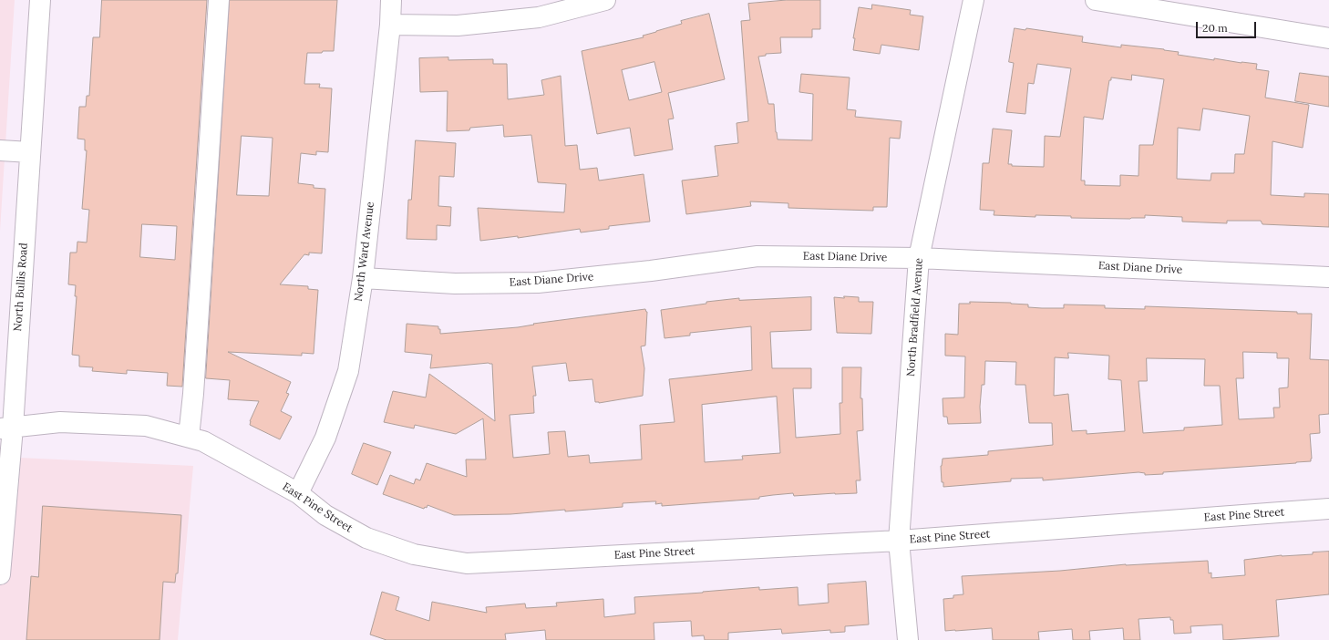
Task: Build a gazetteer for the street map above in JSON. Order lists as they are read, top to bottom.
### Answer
{
  "streets": {
    "street": [
      "North Ward Avenue",
      "East Diane Drive",
      "North Bullis Road",
      "North Bradfield Avenue",
      "East Pine Street"
    ]
  },
  "crossings": [
    ["North Ward Avenue", "East Diane Drive"],
    ["North Ward Avenue", "East Pine Street"],
    ["East Diane Drive", "North Bradfield Avenue"],
    ["North Bullis Road", "East Pine Street"],
    ["North Bradfield Avenue", "East Pine Street"]
  ],
  "scale_bar": "20 m"
}
